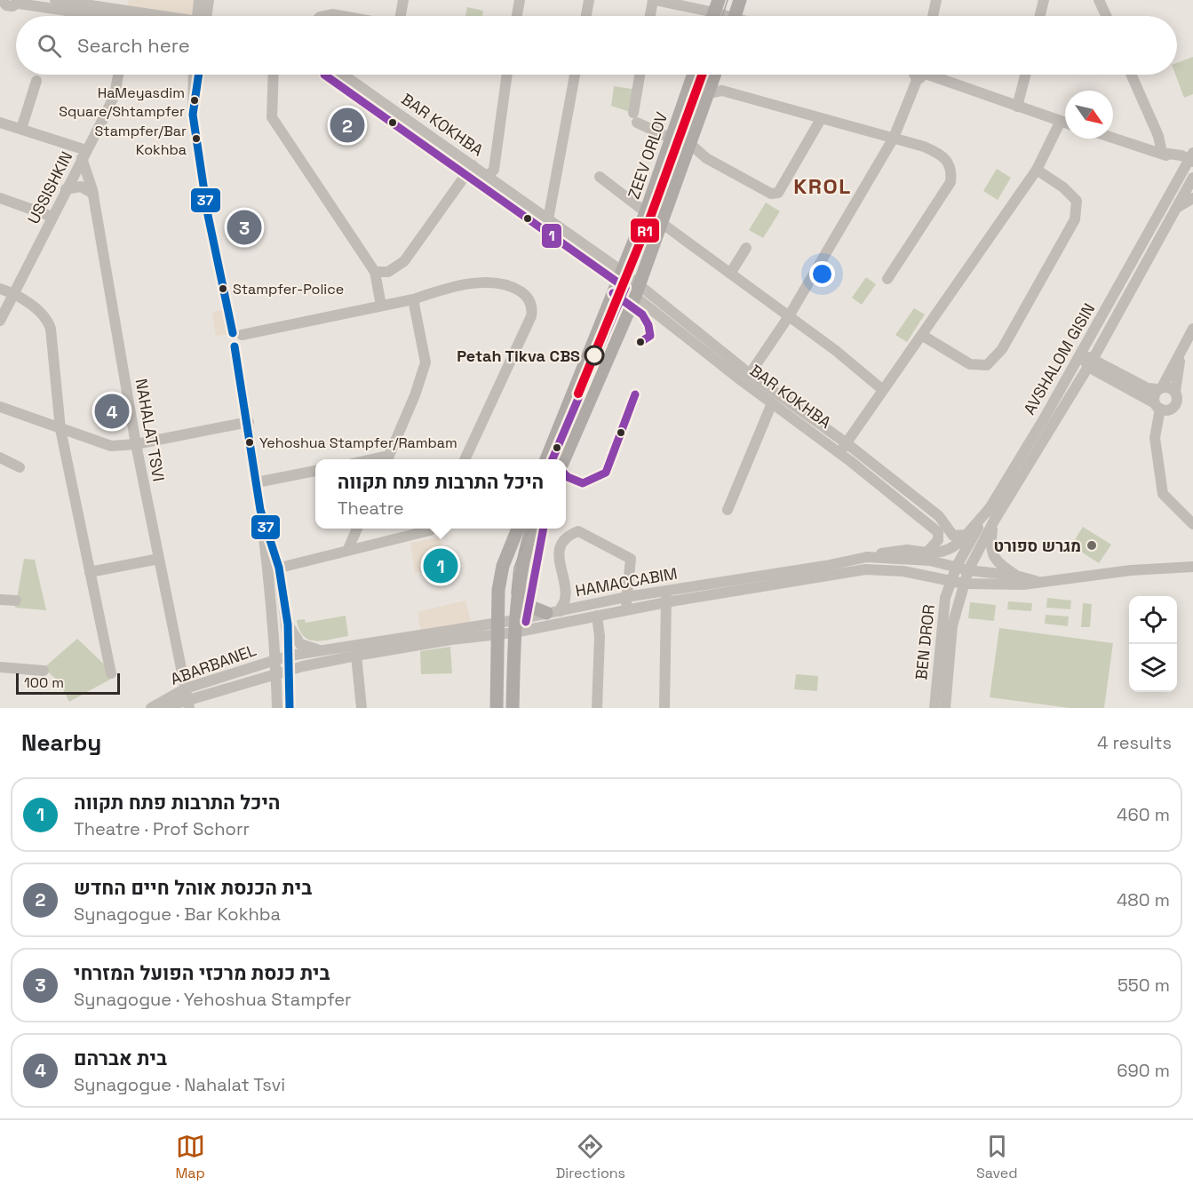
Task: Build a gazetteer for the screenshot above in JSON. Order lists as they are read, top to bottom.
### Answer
{
  "streets": {
    "main road": ["ZEEV ORLOV"],
    "street": [
      "BAR KOKHBA",
      "USSISHKIN",
      "AVSHALOM GISIN",
      "NAHALAT TSVI",
      "HAMACCABIM",
      "BEN DROR",
      "ABARBANEL"
    ]
  },
  "crossings": [
    ["BAR KOKHBA", "ZEEV ORLOV"],
    ["USSISHKIN", "NAHALAT TSVI"],
    ["AVSHALOM GISIN", "HAMACCABIM"],
    ["AVSHALOM GISIN", "BEN DROR"],
    ["NAHALAT TSVI", "ABARBANEL"],
    ["HAMACCABIM", "BEN DROR"],
    ["HAMACCABIM", "ABARBANEL"]
  ],
  "districts": ["KROL"],
  "places": [
    "HaMeyasdim Square/Shtampfer",
    "Stampfer/Bar Kokhba",
    "Stampfer-Police",
    "Petah Tikva CBS",
    "Yehoshua Stampfer/Rambam",
    "מגרש ספורט"
  ],
  "lines": ["transit line R1", "transit line 37", "transit line 1"],
  "scale_bar": "100 m",
  "north": "bottom right",
  "page": {
    "search": "Search here",
    "pins": [
      "2",
      "3",
      "4",
      "1"
    ],
    "popup": ["היכל התרבות פתח תקווה", "Theatre"],
    "scale": "100 m",
    "heading": ["Nearby", "4 results"],
    "list": [
      {
        "mark": "1",
        "name": "היכל התרבות פתח תקווה",
        "note": "Theatre · Prof Schorr",
        "value": "460 m"
      },
      {
        "mark": "2",
        "name": "בית הכנסת אוהל חיים החדש",
        "note": "Synagogue · Bar Kokhba",
        "value": "480 m"
      },
      {
        "mark": "3",
        "name": "בית כנסת מרכזי הפועל המזרחי",
        "note": "Synagogue · Yehoshua Stampfer",
        "value": "550 m"
      },
      {
        "mark": "4",
        "name": "בית אברהם",
        "note": "Synagogue · Nahalat Tsvi",
        "value": "690 m"
      }
    ],
    "nav": ["Map", "Directions", "Saved"]
  }
}
